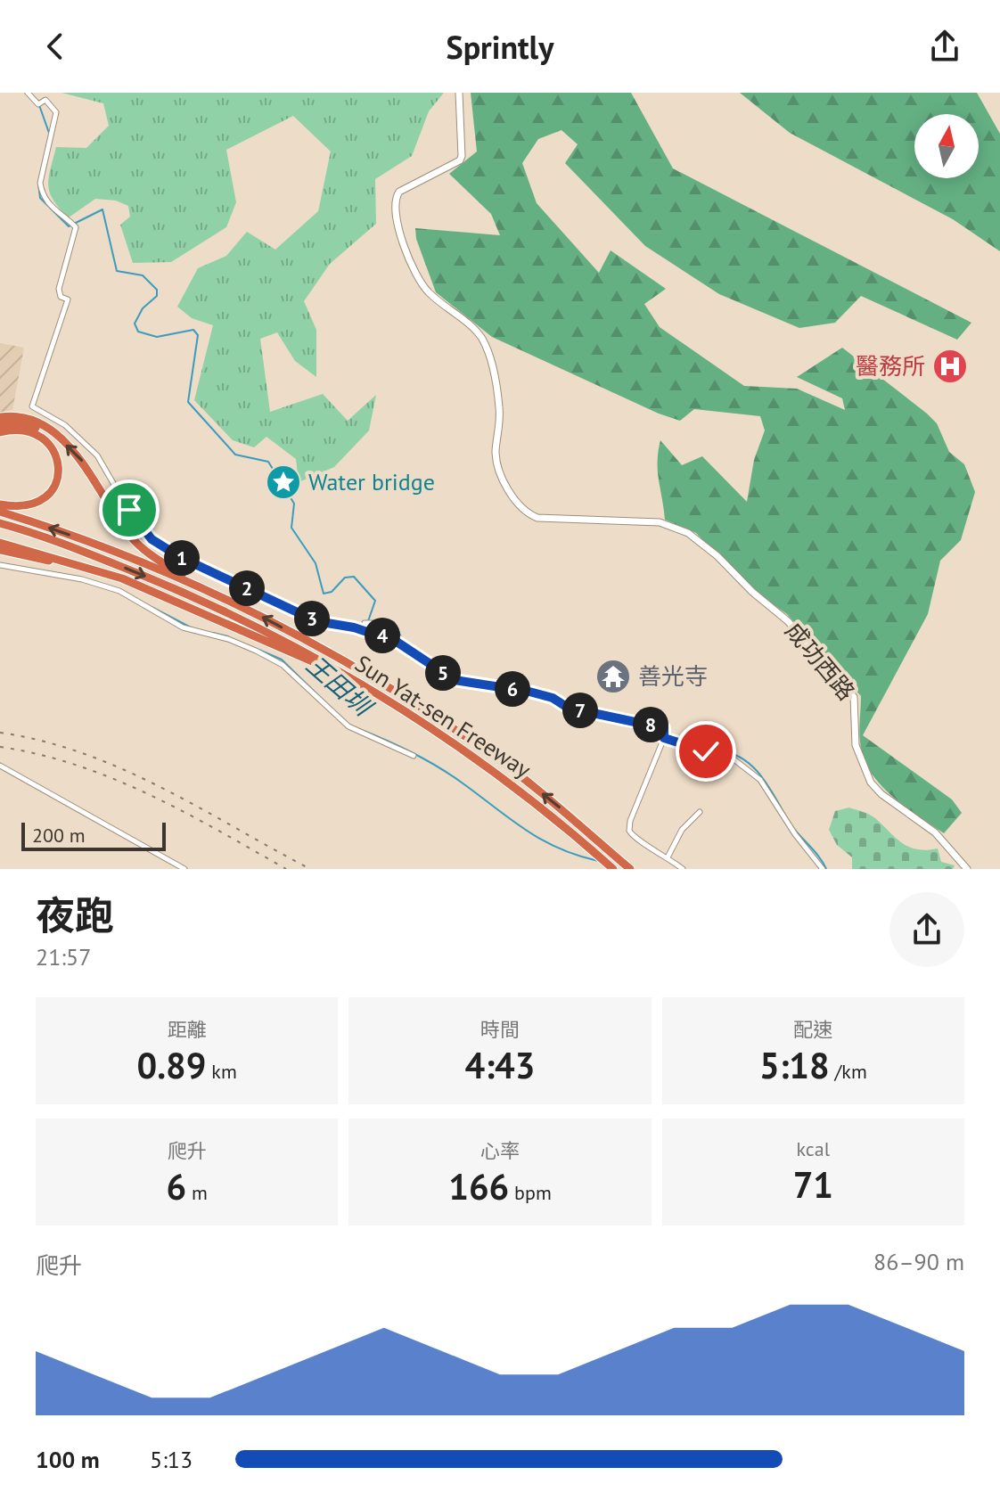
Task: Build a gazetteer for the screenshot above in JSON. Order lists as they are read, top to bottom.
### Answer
{
  "streets": {
    "highway": ["Sun Yat-sen Freeway"]
  },
  "water": ["王田圳"],
  "places": {
    "hospital": ["醫務所"],
    "place": ["Water bridge"],
    "temple": ["善光寺"]
  },
  "scale_bar": "200 m",
  "north": "top",
  "page": {
    "header": "Sprintly",
    "pins": [
      "1",
      "2",
      "3",
      "4",
      "5",
      "6",
      "7",
      "8"
    ],
    "scale": "200 m",
    "heading": ["夜跑", "21:57"],
    "stats": [
      ["距離", "0.89 km"],
      ["時間", "4:43"],
      ["配速", "5:18 /km"],
      ["爬升", "6 m"],
      ["心率", "166 bpm"],
      ["kcal", "71"]
    ],
    "chart": ["爬升", "86–90 m"],
    "list": [
      {
        "name": "100 m",
        "note": "5:13"
      }
    ]
  }
}
